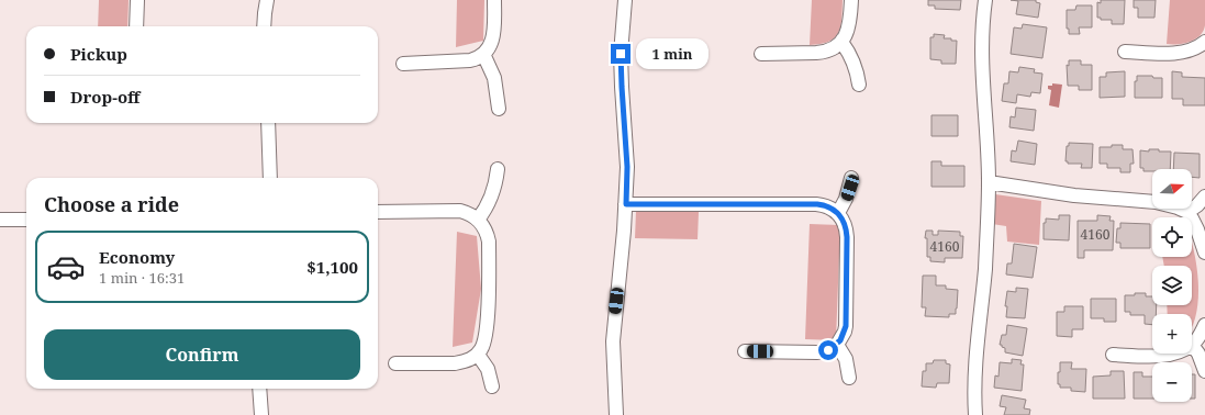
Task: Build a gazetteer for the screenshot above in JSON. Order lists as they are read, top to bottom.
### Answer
{
  "house_numbers": ["4160", "4160"],
  "north": "right",
  "page": {
    "banner": ["Pickup", "Drop-off"],
    "bubble": "1 min",
    "map_buttons": ["+", "−"],
    "heading": "Choose a ride",
    "list": [
      {
        "name": "Economy",
        "note": "1 min · 16:31",
        "value": "$1,100"
      }
    ],
    "buttons": "Confirm"
  }
}
